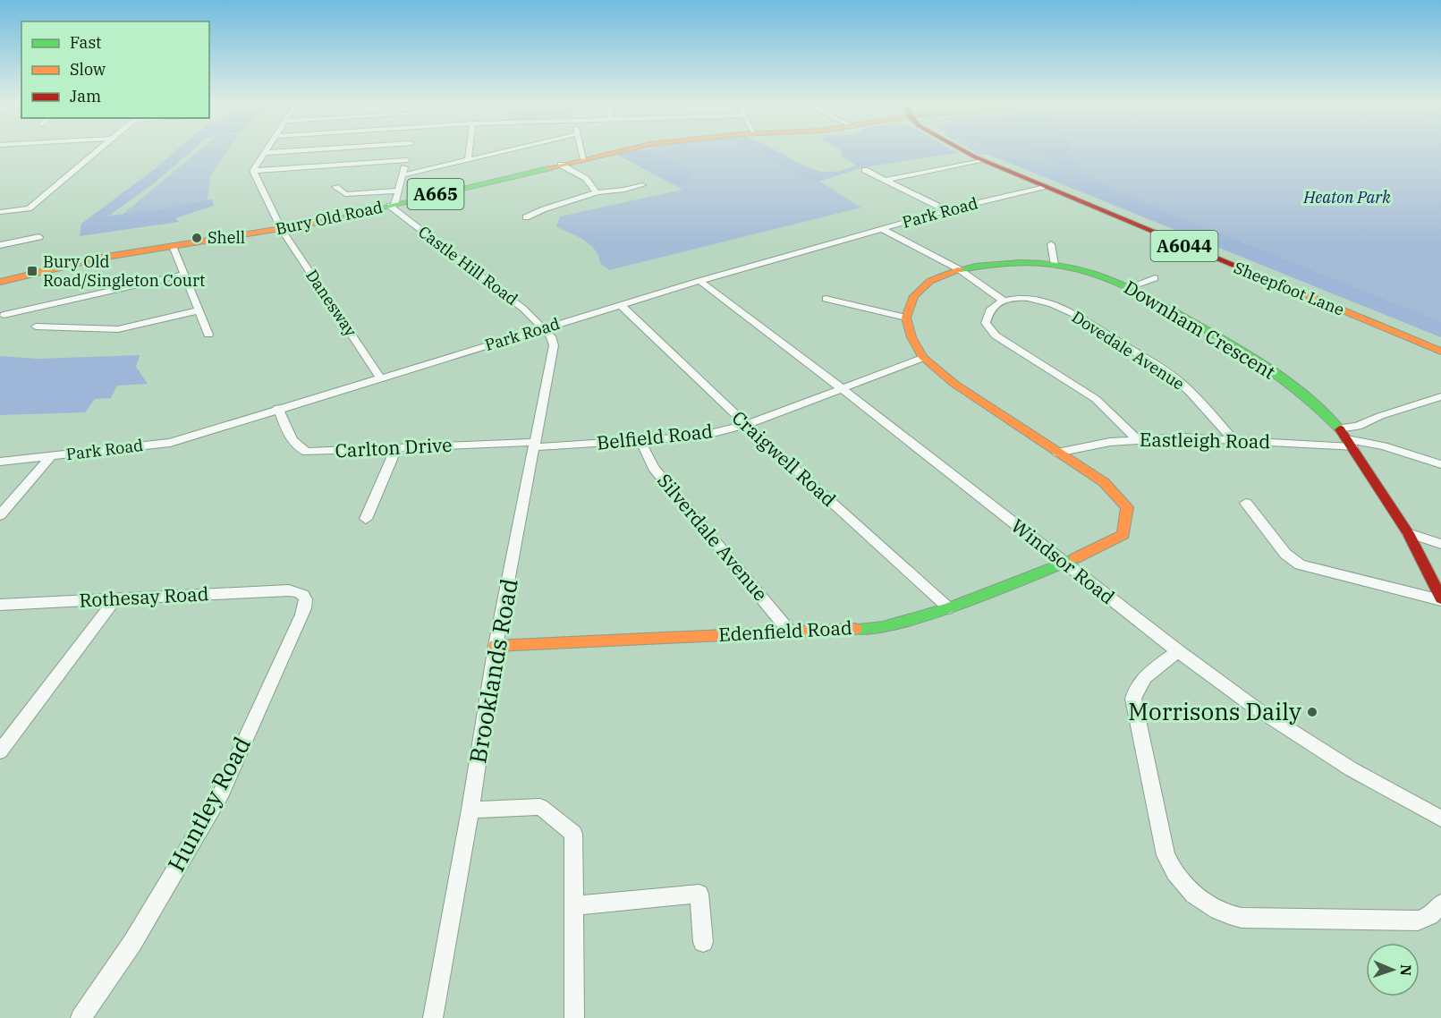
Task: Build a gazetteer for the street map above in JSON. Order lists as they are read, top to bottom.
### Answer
{
  "streets": {
    "main road": [
      "A665",
      "Bury Old Road",
      "A6044",
      "Sheepfoot Lane",
      "Downham Crescent",
      "Edenfield Road"
    ],
    "street": [
      "Park Road",
      "Castle Hill Road",
      "Danesway",
      "Dovedale Avenue",
      "Belfield Road",
      "Eastleigh Road",
      "Carlton Drive",
      "Craigwell Road",
      "Silverdale Avenue",
      "Windsor Road",
      "Rothesay Road",
      "Brooklands Road",
      "Huntley Road"
    ]
  },
  "crossings": [
    ["Park Road", "Castle Hill Road"],
    ["Park Road", "Sheepfoot Lane"],
    ["Park Road", "Danesway"],
    ["Park Road", "Carlton Drive"],
    ["Park Road", "Craigwell Road"],
    ["Park Road", "Windsor Road"],
    ["Park Road", "Brooklands Road"],
    ["Bury Old Road", "Castle Hill Road"],
    ["Bury Old Road", "Danesway"],
    ["Castle Hill Road", "Brooklands Road"],
    ["Downham Crescent", "Eastleigh Road"],
    ["Dovedale Avenue", "Eastleigh Road"],
    ["Belfield Road", "Carlton Drive"],
    ["Belfield Road", "Craigwell Road"],
    ["Belfield Road", "Silverdale Avenue"],
    ["Belfield Road", "Windsor Road"],
    ["Belfield Road", "Brooklands Road"],
    ["Carlton Drive", "Brooklands Road"],
    ["Craigwell Road", "Edenfield Road"],
    ["Silverdale Avenue", "Edenfield Road"],
    ["Windsor Road", "Edenfield Road"],
    ["Rothesay Road", "Huntley Road"],
    ["Edenfield Road", "Brooklands Road"]
  ],
  "parks": ["Heaton Park"],
  "places": {
    "other": ["Shell", "Morrisons Daily"],
    "transit": ["Bury Old Road/Singleton Court"]
  },
  "legend": ["Fast", "Slow", "Jam"],
  "north": "right"
}
